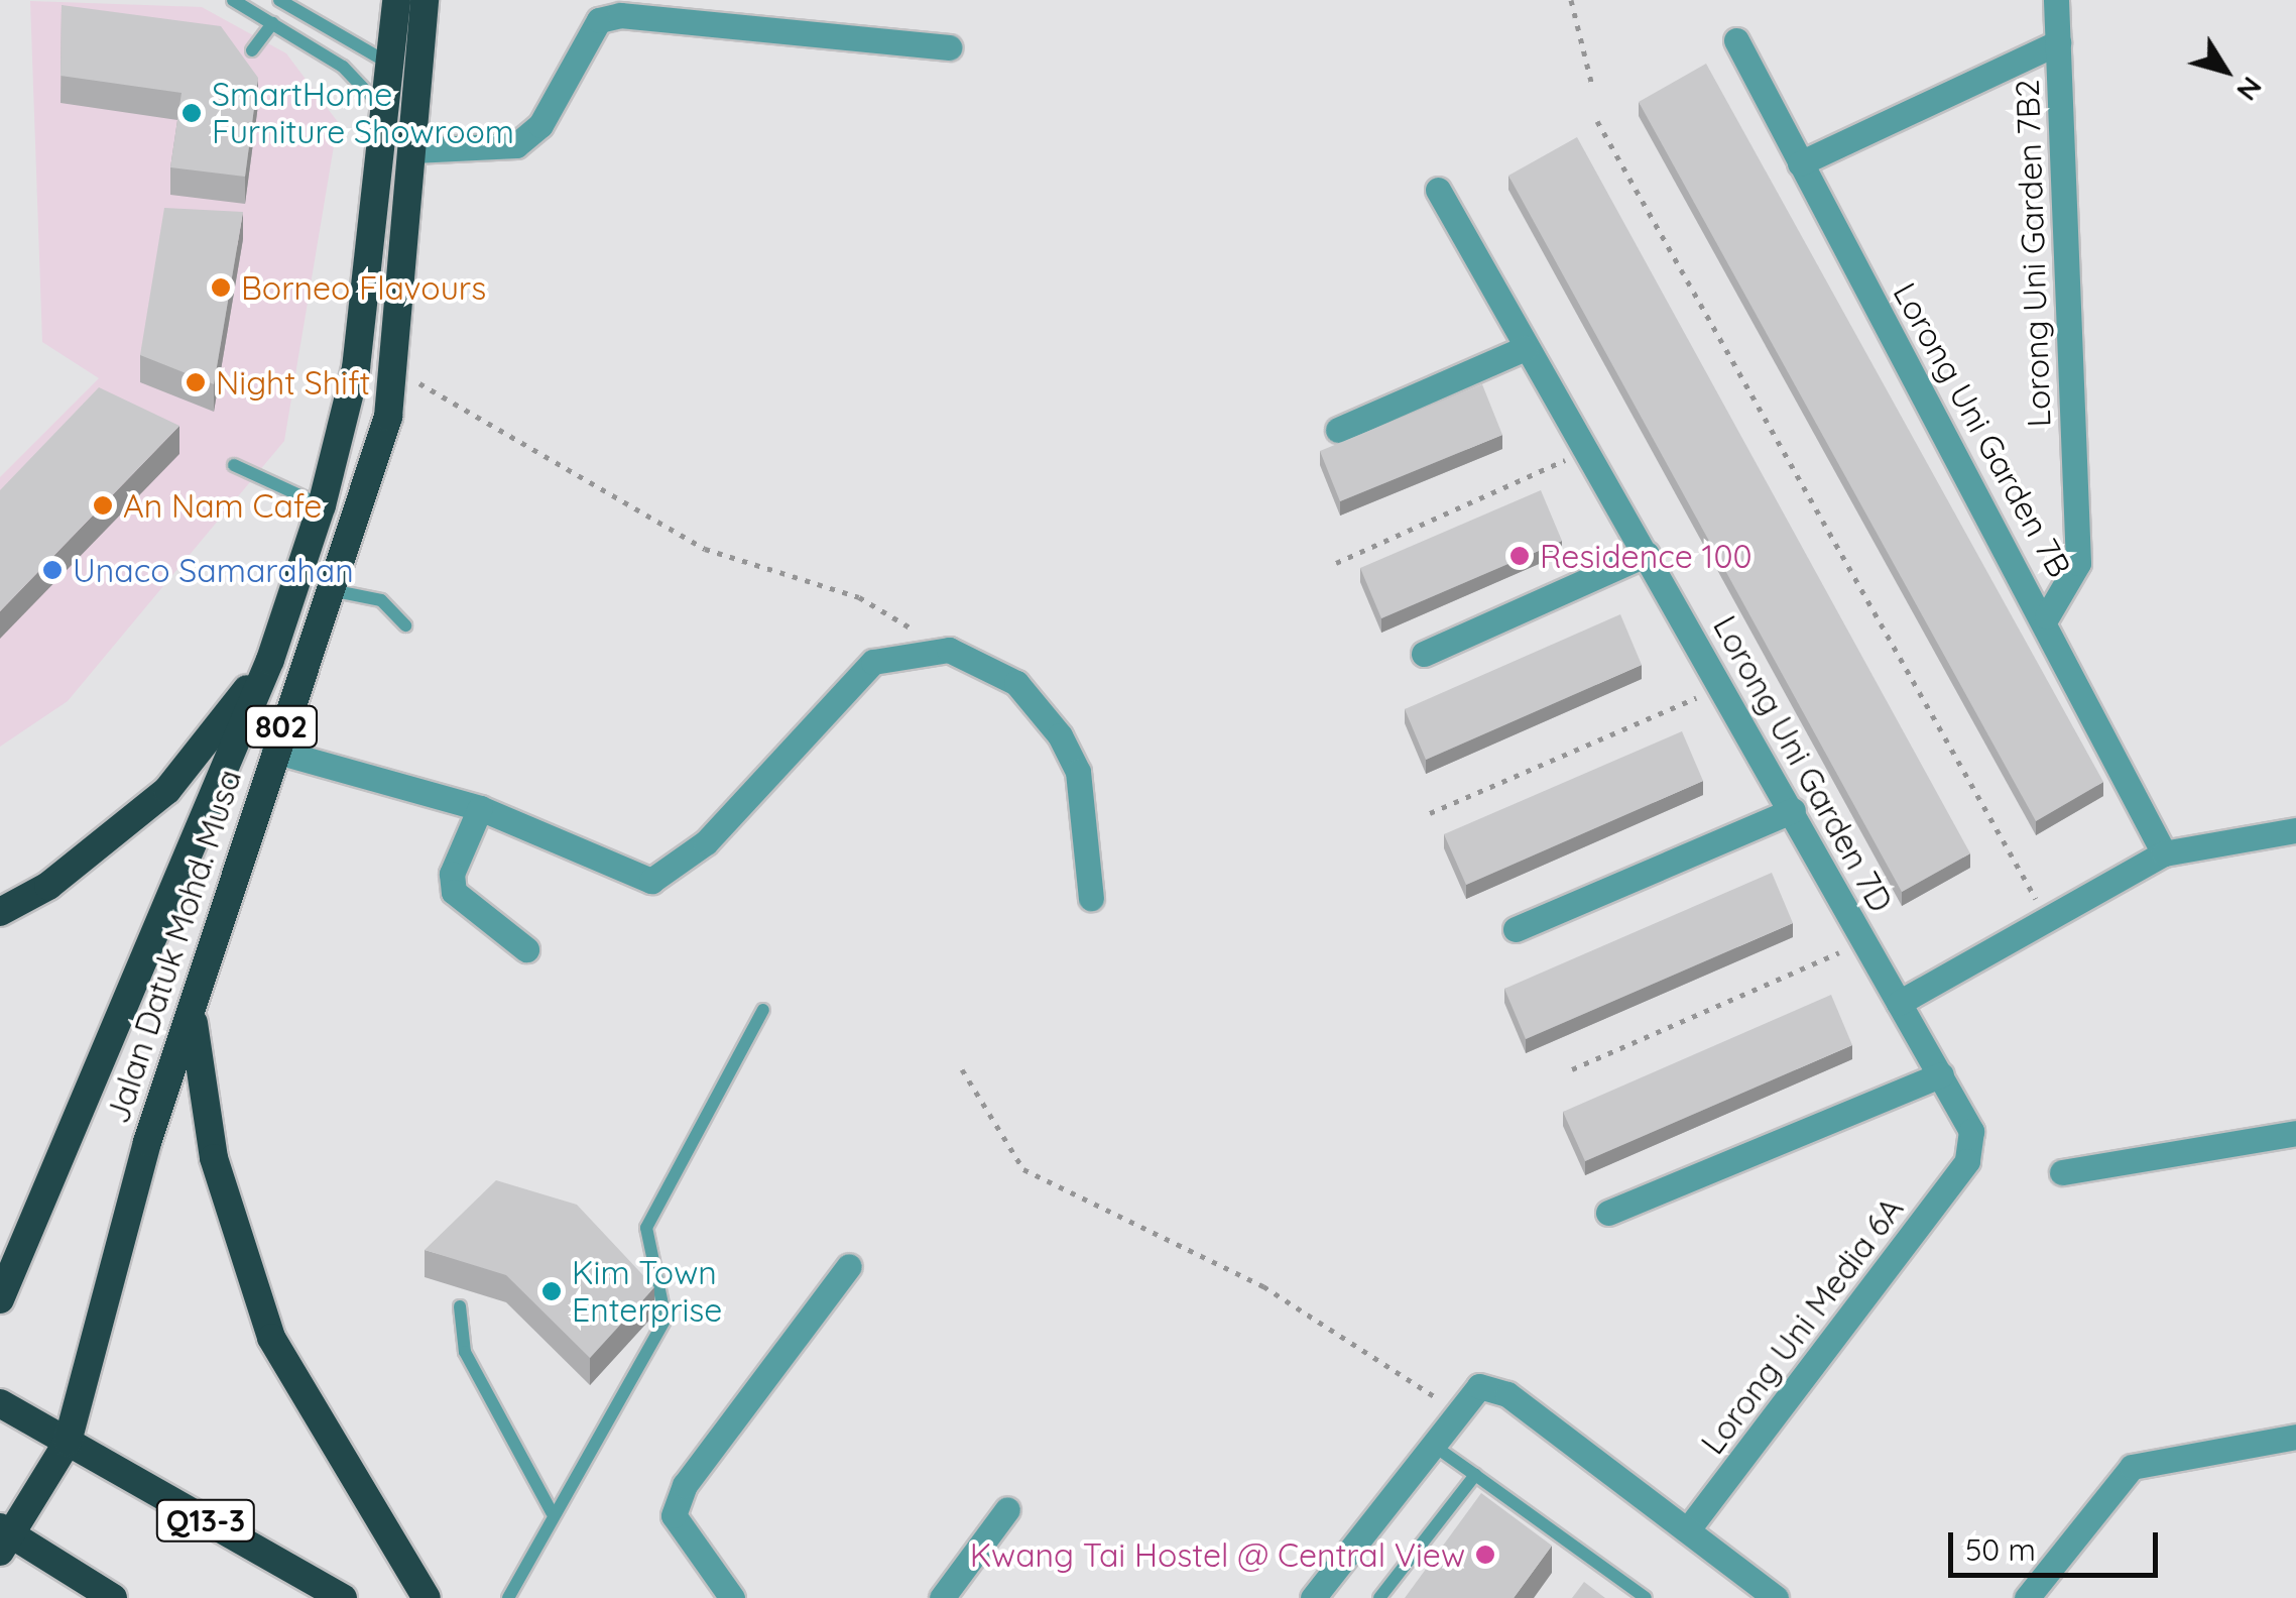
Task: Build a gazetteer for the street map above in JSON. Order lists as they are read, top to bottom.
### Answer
{
  "streets": {
    "highway": ["802", "Jalan Datuk Mohd. Musa", "Q13-3"],
    "street": [
      "Lorong Uni Garden 7B2",
      "Lorong Uni Garden 7B",
      "Lorong Uni Garden 7D",
      "Lorong Uni Media 6A"
    ]
  },
  "crossings": [
    ["Lorong Uni Garden 7B2", "Lorong Uni Garden 7B"],
    ["Lorong Uni Garden 7D", "Lorong Uni Media 6A"],
    ["Jalan Datuk Mohd. Musa", "Q13-3"]
  ],
  "places": [
    "SmartHome Furniture Showroom",
    "Borneo Flavours",
    "Night Shift",
    "An Nam Cafe",
    "Residence 100",
    "Unaco Samarahan",
    "Kim Town Enterprise",
    "Kwang Tai Hostel @ Central View"
  ],
  "scale_bar": "50 m",
  "north": "bottom right"
}
